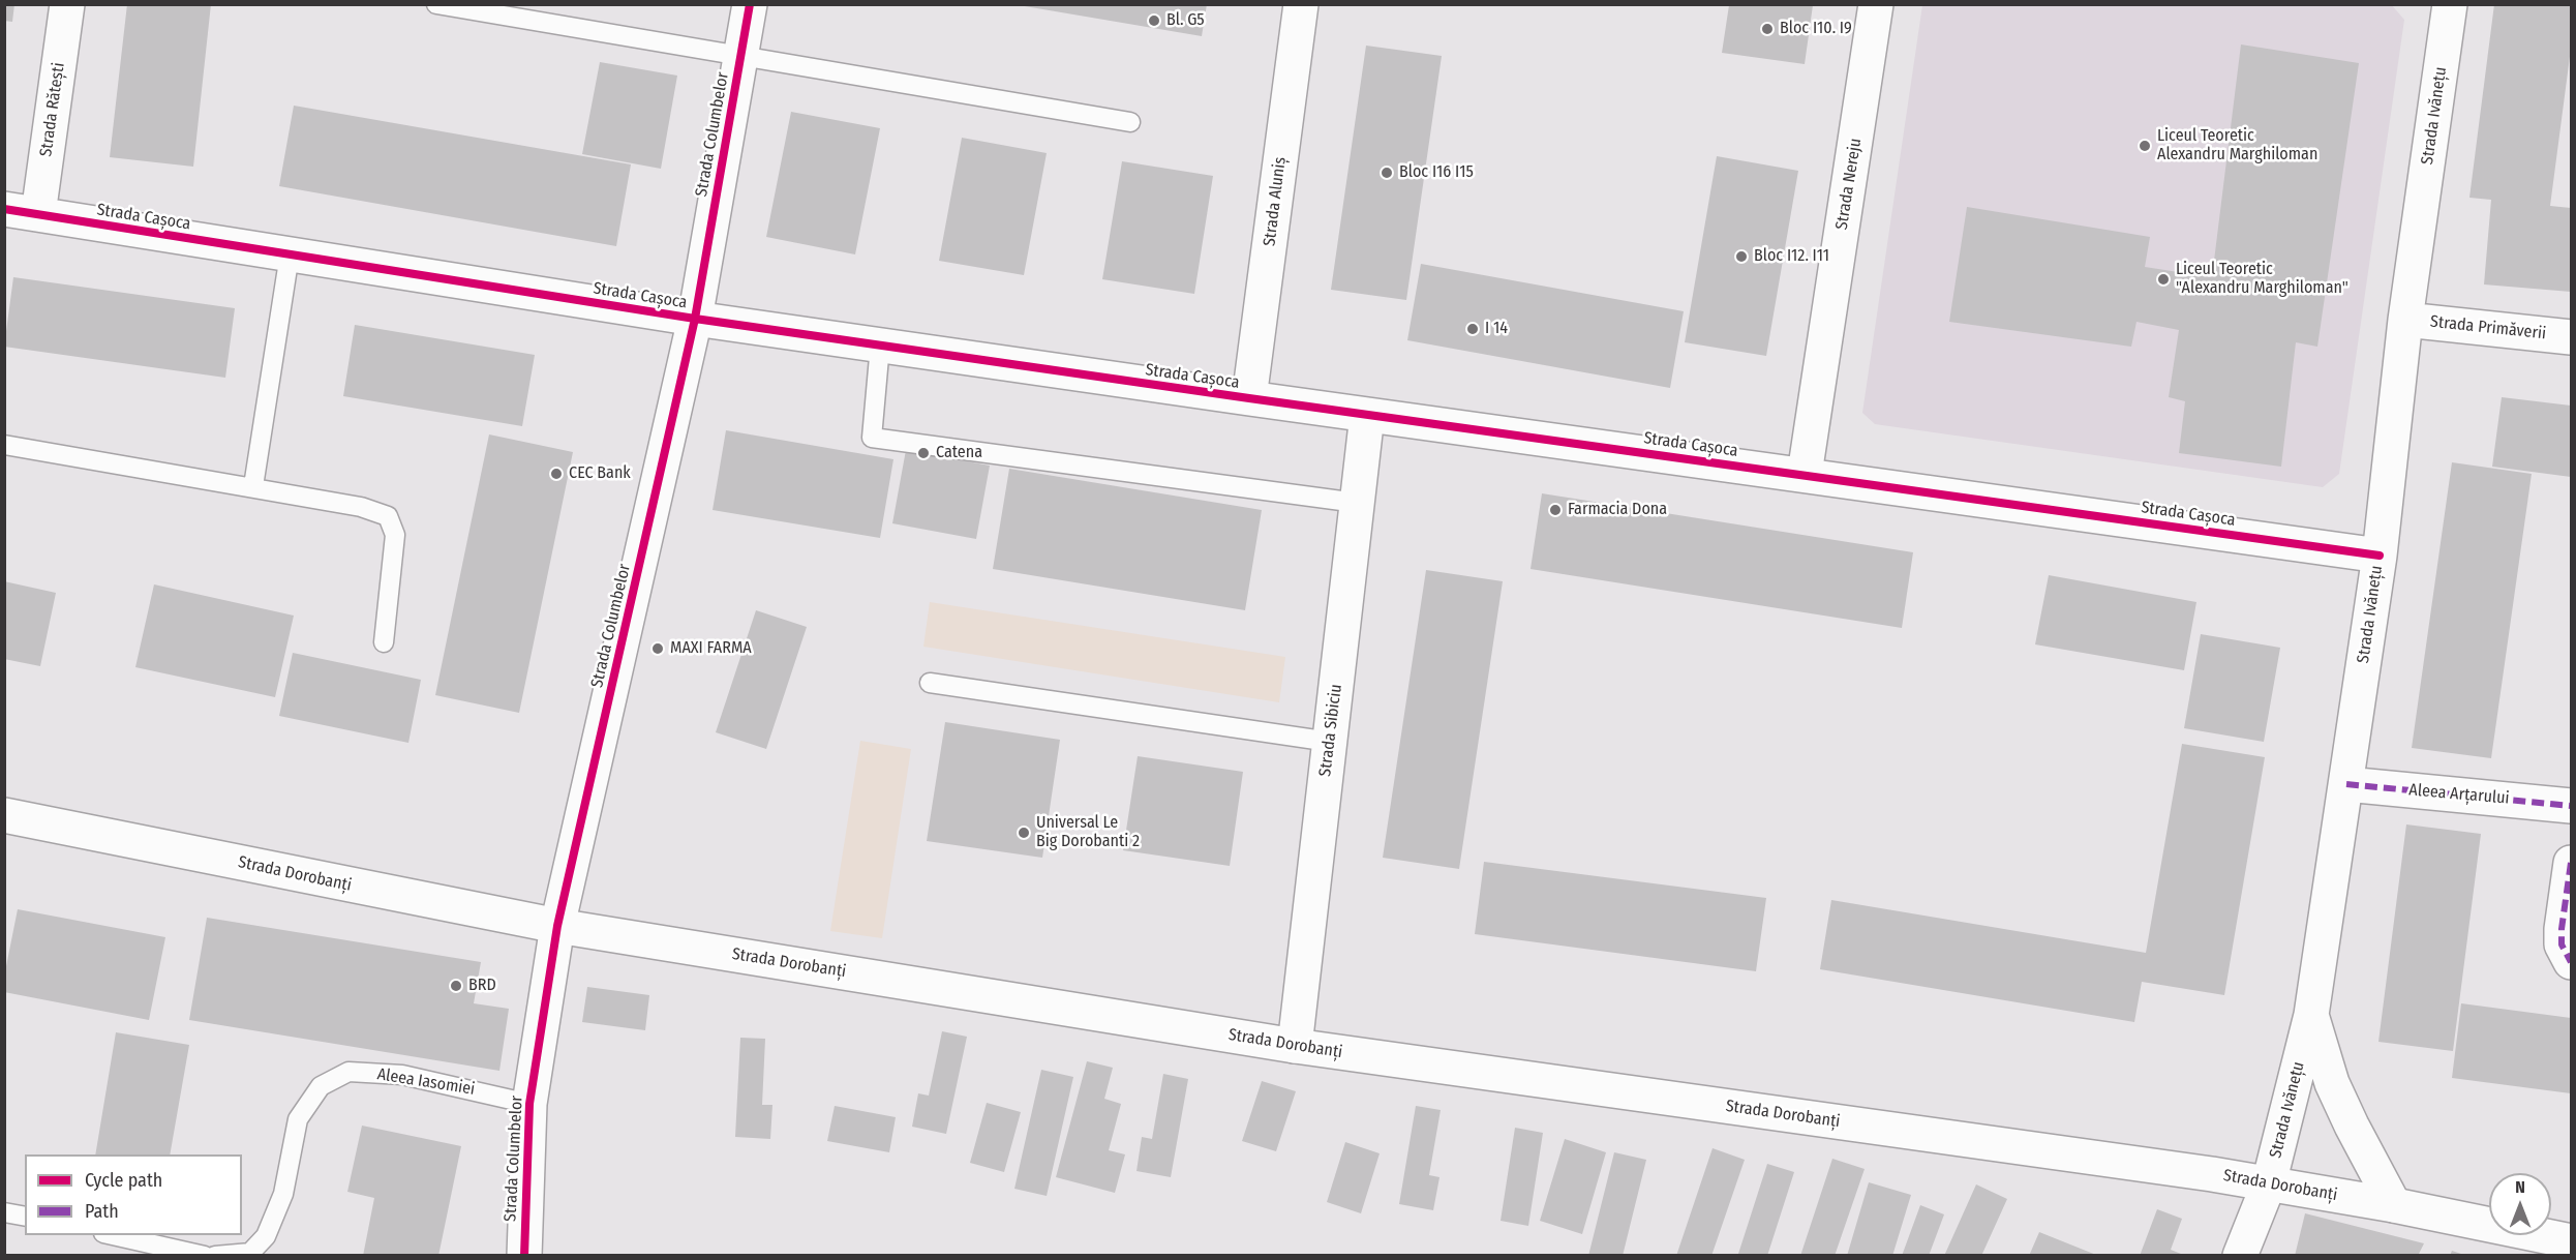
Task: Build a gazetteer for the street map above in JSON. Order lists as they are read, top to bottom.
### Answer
{
  "streets": {
    "street": [
      "Strada Rătești",
      "Strada Ivănețu",
      "Strada Columbelor",
      "Strada Nereju",
      "Strada Aluniș",
      "Strada Cașoca",
      "Strada Primăverii",
      "Strada Sibiciu",
      "Aleea Arțarului",
      "Strada Dorobanți"
    ],
    "lane": ["Aleea Iasomiei"]
  },
  "crossings": [
    ["Strada Rătești", "Strada Cașoca"],
    ["Strada Ivănețu", "Strada Cașoca"],
    ["Strada Ivănețu", "Strada Primăverii"],
    ["Strada Ivănețu", "Aleea Arțarului"],
    ["Strada Ivănețu", "Strada Dorobanți"],
    ["Strada Columbelor", "Strada Cașoca"],
    ["Strada Columbelor", "Strada Dorobanți"],
    ["Strada Columbelor", "Aleea Iasomiei"],
    ["Strada Nereju", "Strada Cașoca"],
    ["Strada Aluniș", "Strada Cașoca"],
    ["Strada Cașoca", "Strada Sibiciu"],
    ["Strada Sibiciu", "Strada Dorobanți"]
  ],
  "places": [
    "Bl. G5",
    "Bloc I10. I9",
    "Liceul Teoretic Alexandru Marghiloman",
    "Bloc I16 I15",
    "Bloc I12. I11",
    "Liceul Teoretic \"Alexandru Marghiloman\"",
    "I 14",
    "Catena",
    "CEC Bank",
    "Farmacia Dona",
    "MAXI FARMA",
    "Universal Le Big Dorobanti 2",
    "BRD"
  ],
  "legend": ["Cycle path", "Path"],
  "north": "top"
}
